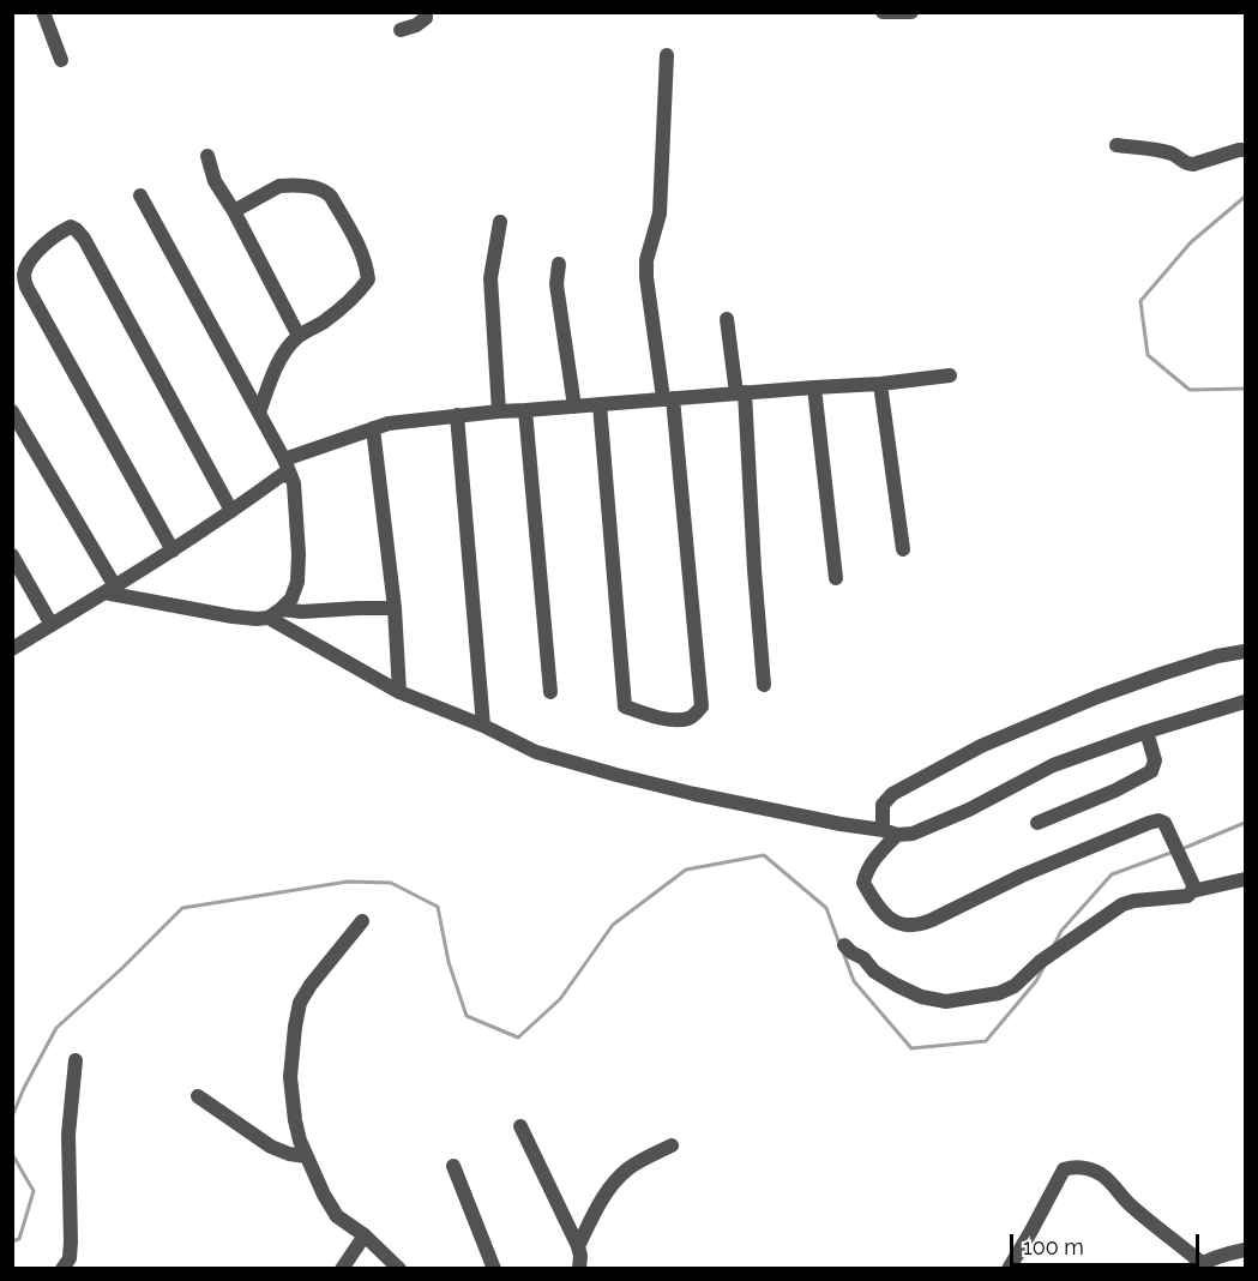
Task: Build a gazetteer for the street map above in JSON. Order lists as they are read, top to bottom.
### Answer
{
  "scale_bar": "100 m"
}
